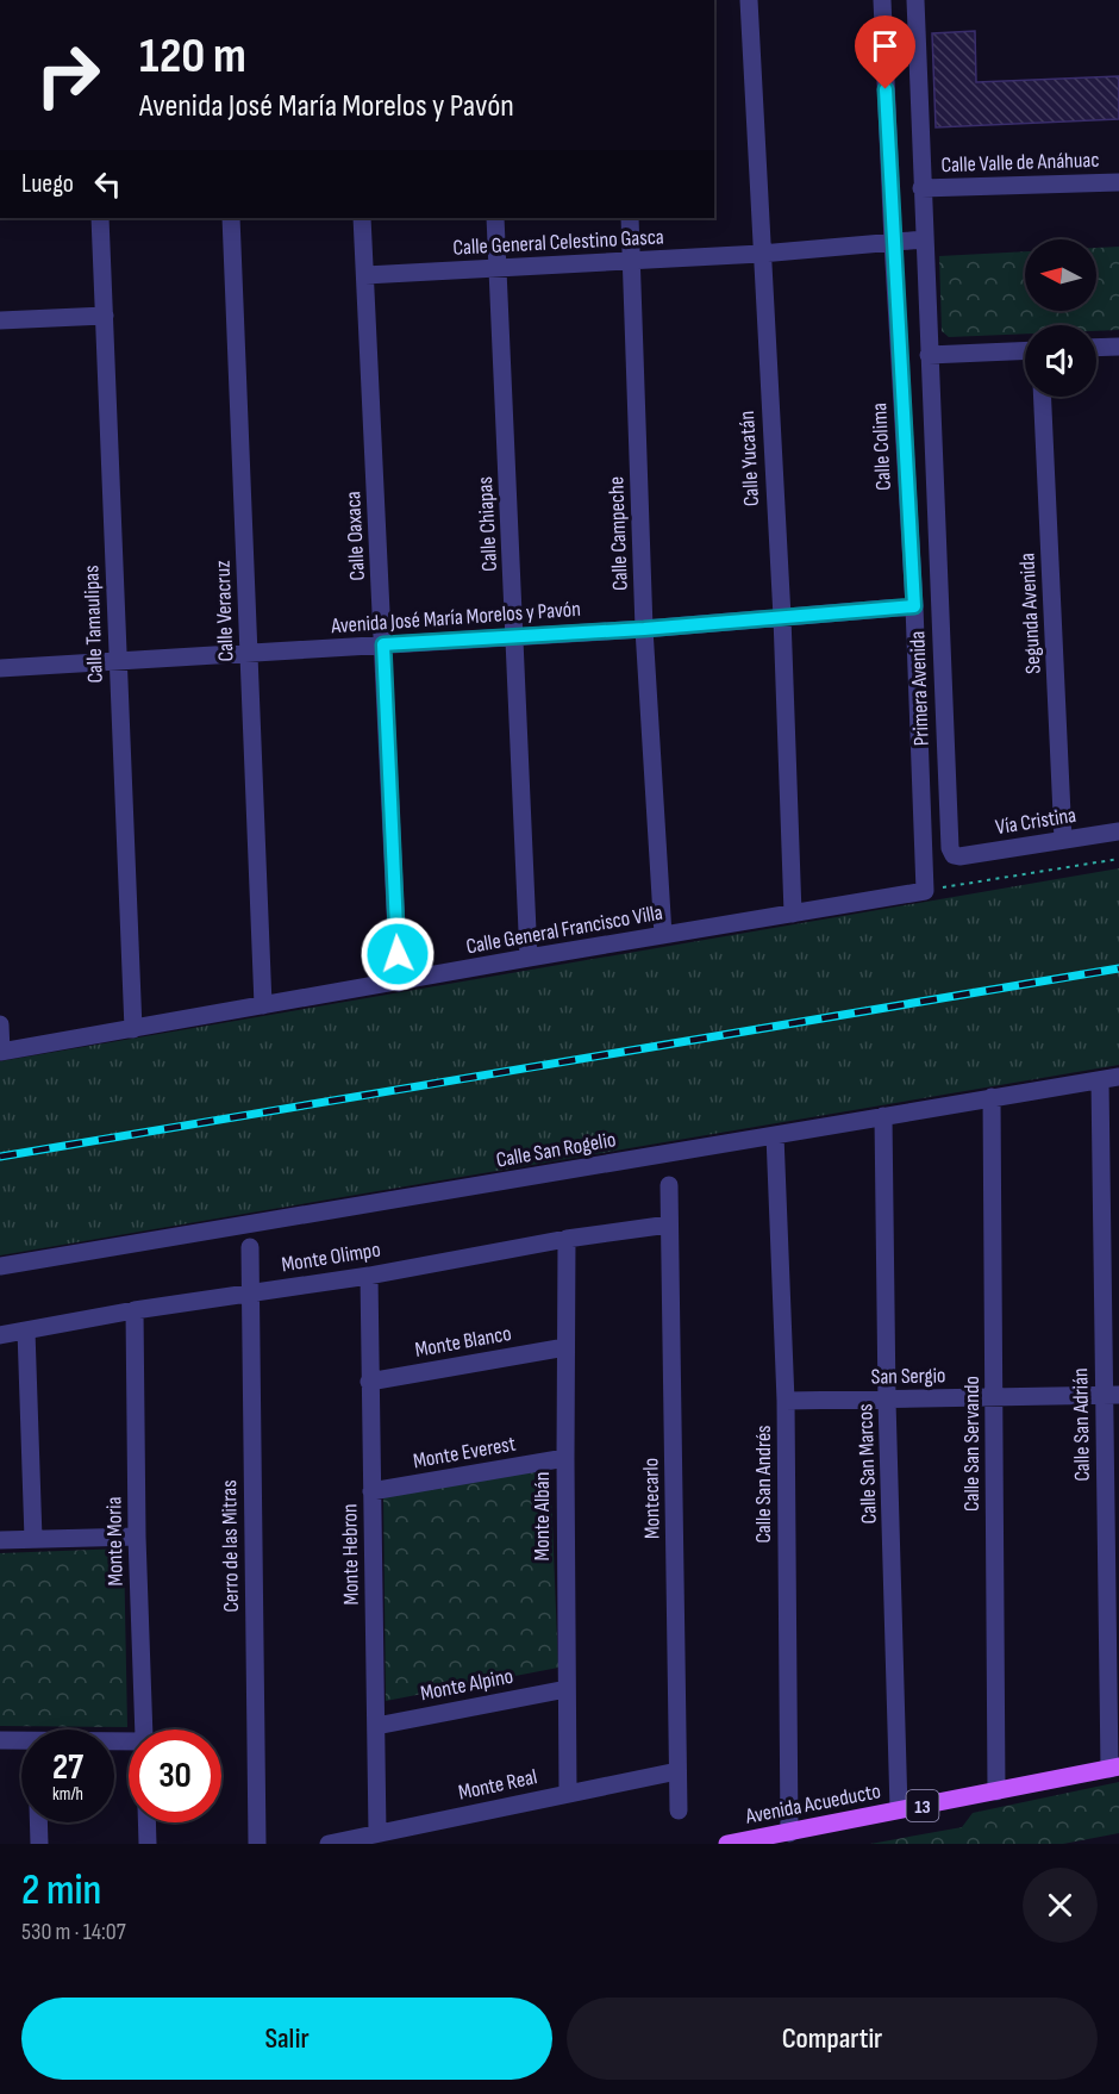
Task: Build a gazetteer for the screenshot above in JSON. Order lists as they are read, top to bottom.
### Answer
{
  "streets": {
    "main road": ["Avenida Acueducto", "13"],
    "street": [
      "Calle Valle de Anáhuac",
      "Calle General Celestino Gasca",
      "Calle Colima",
      "Calle Yucatán",
      "Calle Chiapas",
      "Calle Campeche",
      "Calle Oaxaca",
      "Calle Veracruz",
      "Segunda Avenida",
      "Avenida José María Morelos y Pavón",
      "Calle Tamaulipas",
      "Primera Avenida",
      "Vía Cristina",
      "Calle General Francisco Villa",
      "Calle San Rogelio",
      "Monte Olimpo",
      "Monte Blanco",
      "San Sergio",
      "Calle San Adrián",
      "Calle San Servando",
      "Monte Everest",
      "Calle San Marcos",
      "Calle San Andrés",
      "Montecarlo",
      "Monte Albán",
      "Monte Moria",
      "Cerro de las Mitras",
      "Monte Hebron",
      "Monte Alpino",
      "Monte Real"
    ]
  },
  "crossings": [
    ["Calle Valle de Anáhuac", "Primera Avenida"],
    ["Calle General Celestino Gasca", "Calle Colima"],
    ["Calle General Celestino Gasca", "Calle Yucatán"],
    ["Calle General Celestino Gasca", "Calle Chiapas"],
    ["Calle General Celestino Gasca", "Calle Campeche"],
    ["Calle General Celestino Gasca", "Calle Oaxaca"],
    ["Calle General Celestino Gasca", "Primera Avenida"],
    ["Calle Colima", "Avenida José María Morelos y Pavón"],
    ["Calle Colima", "Calle General Francisco Villa"],
    ["Calle Yucatán", "Avenida José María Morelos y Pavón"],
    ["Calle Yucatán", "Calle General Francisco Villa"],
    ["Calle Chiapas", "Avenida José María Morelos y Pavón"],
    ["Calle Chiapas", "Calle General Francisco Villa"],
    ["Calle Campeche", "Avenida José María Morelos y Pavón"],
    ["Calle Campeche", "Calle General Francisco Villa"],
    ["Calle Oaxaca", "Avenida José María Morelos y Pavón"],
    ["Calle Oaxaca", "Calle General Francisco Villa"],
    ["Calle Veracruz", "Avenida José María Morelos y Pavón"],
    ["Calle Veracruz", "Calle General Francisco Villa"],
    ["Segunda Avenida", "Vía Cristina"],
    ["Avenida José María Morelos y Pavón", "Calle Tamaulipas"],
    ["Calle Tamaulipas", "Calle General Francisco Villa"],
    ["Primera Avenida", "Vía Cristina"],
    ["Calle San Rogelio", "Calle San Adrián"],
    ["Calle San Rogelio", "Calle San Servando"],
    ["Calle San Rogelio", "Calle San Marcos"],
    ["Calle San Rogelio", "Calle San Andrés"],
    ["Monte Olimpo", "Montecarlo"],
    ["Monte Olimpo", "Monte Albán"],
    ["Monte Olimpo", "Monte Moria"],
    ["Monte Olimpo", "Cerro de las Mitras"],
    ["Monte Olimpo", "Monte Hebron"],
    ["Monte Blanco", "Monte Albán"],
    ["Monte Blanco", "Monte Hebron"],
    ["San Sergio", "Calle San Adrián"],
    ["San Sergio", "Calle San Servando"],
    ["San Sergio", "Calle San Marcos"],
    ["San Sergio", "Calle San Andrés"],
    ["Calle San Adrián", "Avenida Acueducto"],
    ["Calle San Servando", "Avenida Acueducto"],
    ["Monte Everest", "Monte Albán"],
    ["Monte Everest", "Monte Hebron"],
    ["Calle San Marcos", "Avenida Acueducto"],
    ["Calle San Andrés", "Avenida Acueducto"],
    ["Montecarlo", "Monte Real"],
    ["Monte Albán", "Monte Alpino"],
    ["Monte Albán", "Monte Real"],
    ["Monte Hebron", "Monte Alpino"],
    ["Monte Hebron", "Monte Real"]
  ],
  "north": "left",
  "page": {
    "turn": ["120 m", "Avenida José María Morelos y Pavón"],
    "then": "Luego",
    "speed": "27 km/h",
    "limit": "30",
    "heading": ["2 min", "530 m · 14:07"],
    "buttons": ["Salir", "Compartir"]
  }
}
